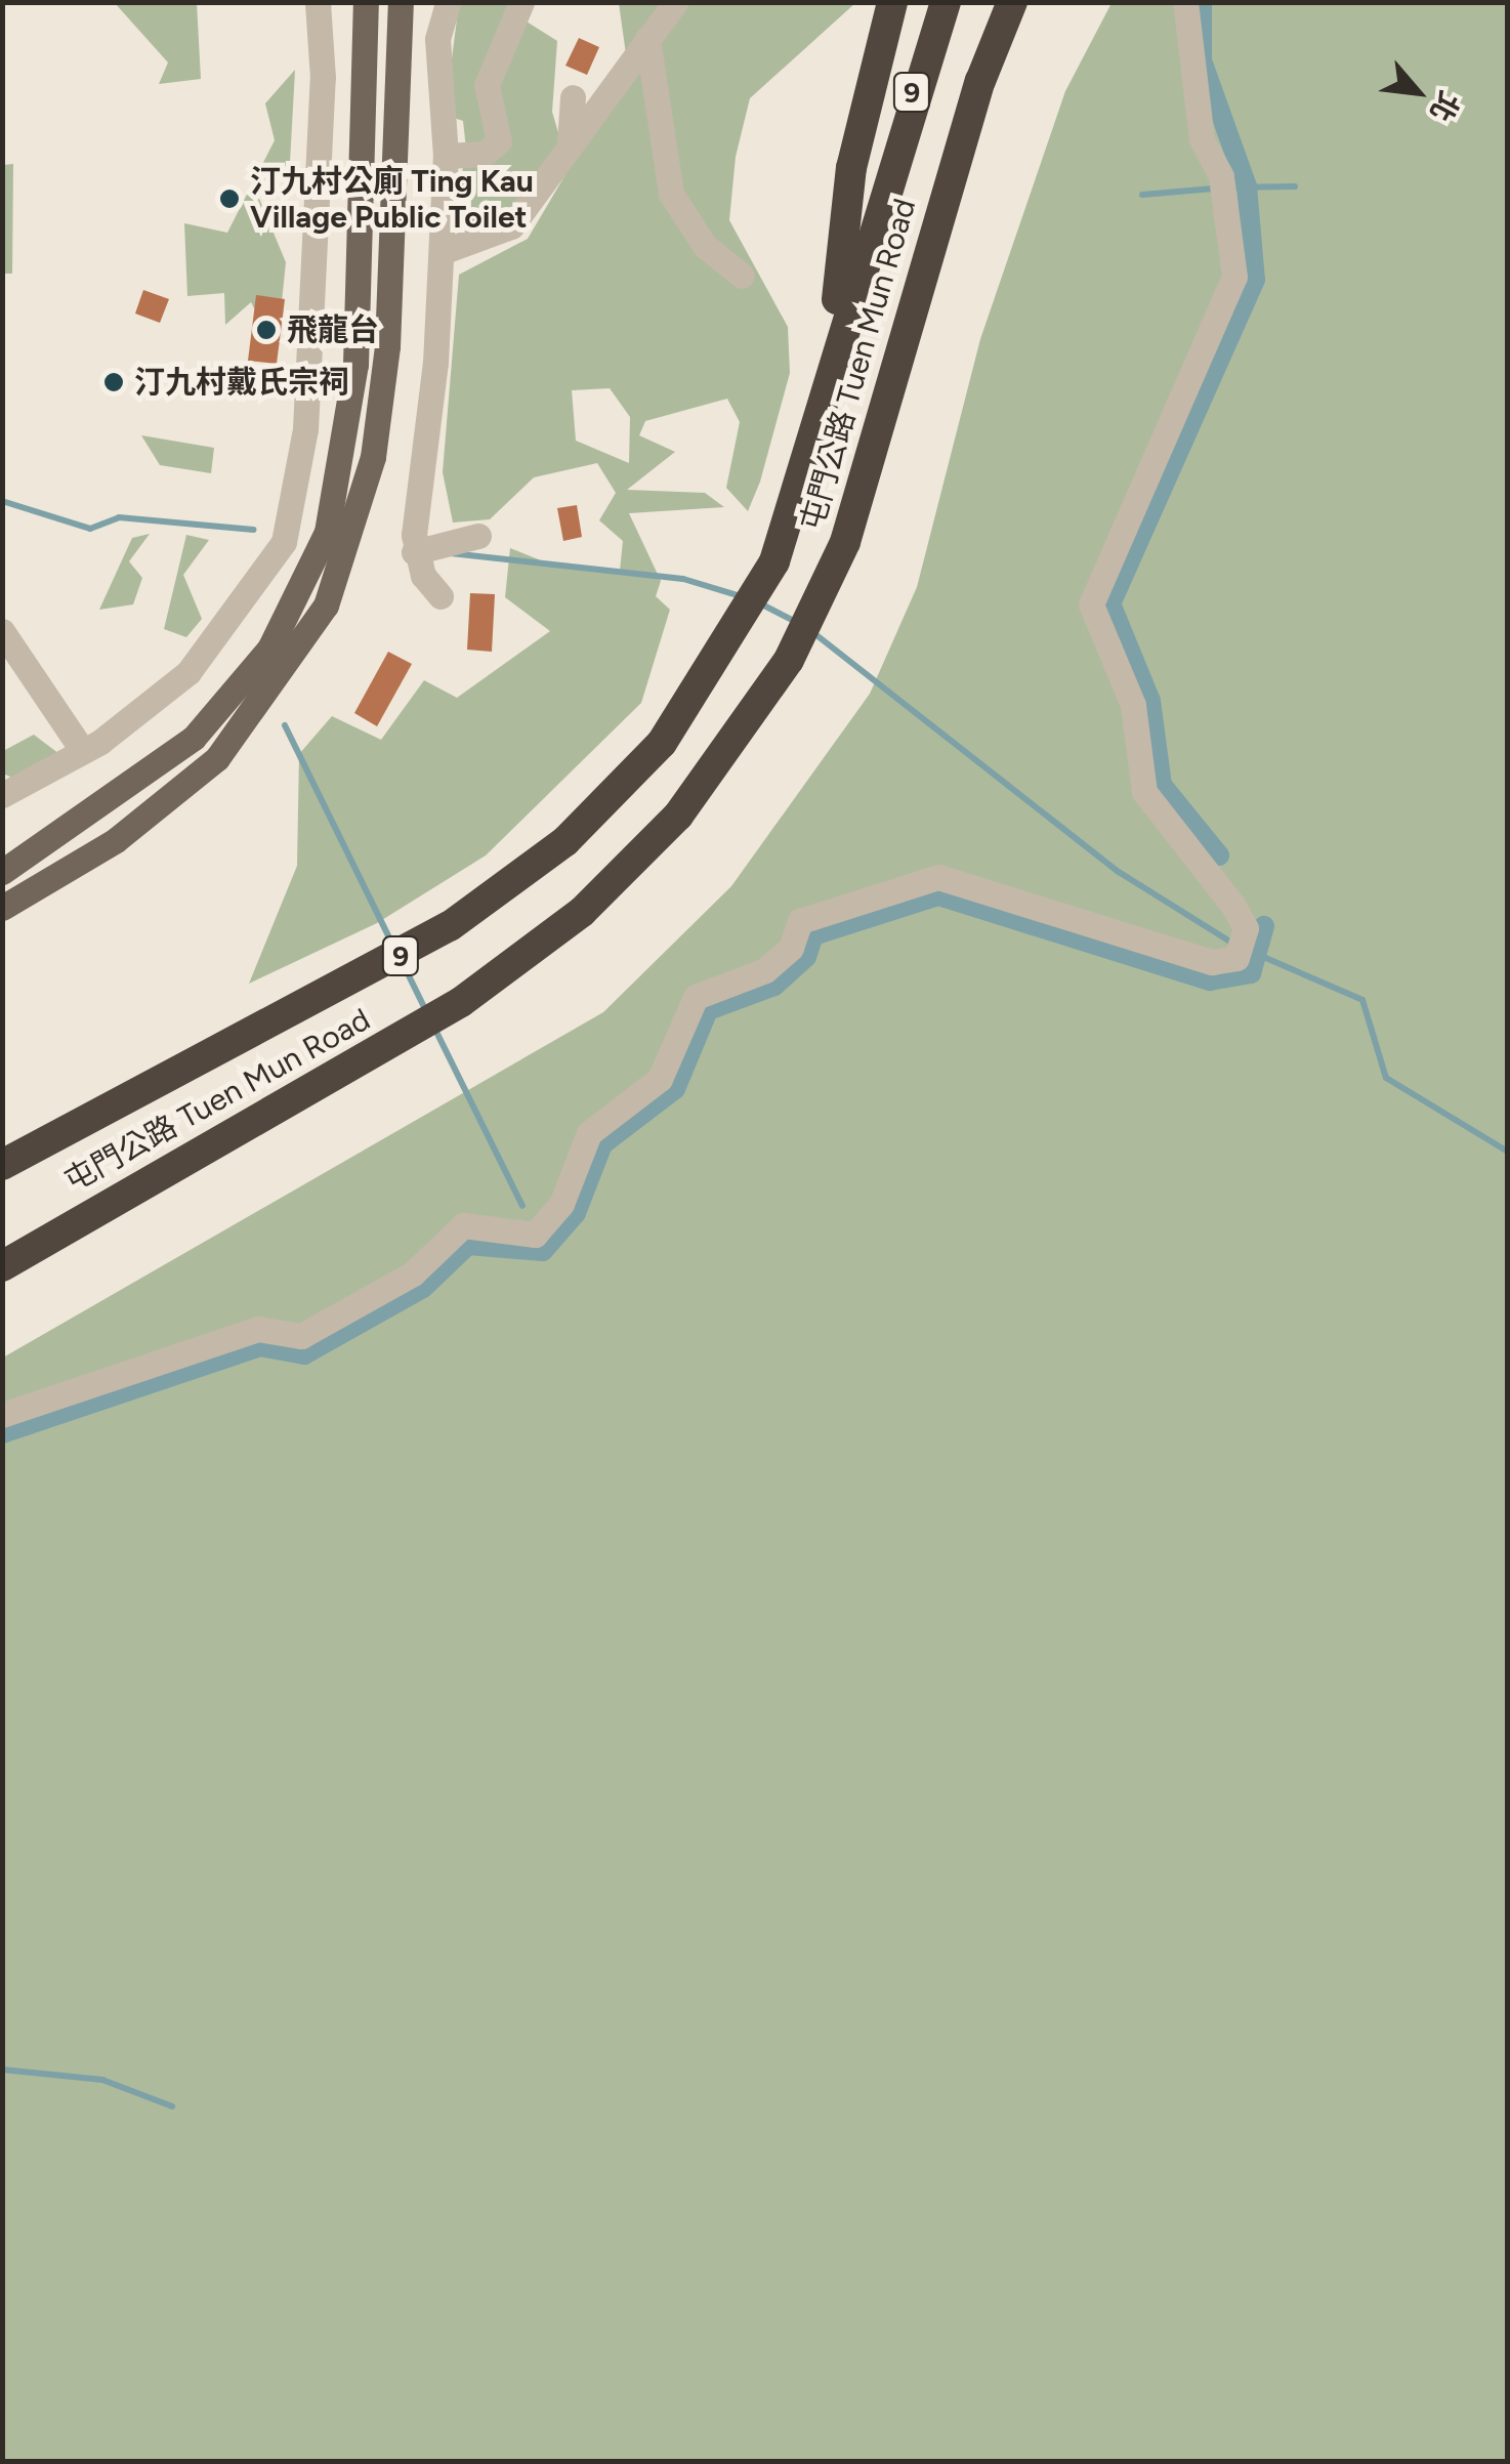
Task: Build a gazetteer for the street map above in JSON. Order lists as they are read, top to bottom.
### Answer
{
  "streets": {
    "highway": ["9", "屯門公路 Tuen Mun Road"]
  },
  "places": ["汀九村公廁 Ting Kau Village Public Toilet", "飛龍台", "汀九村戴氏宗祠"],
  "north": "bottom right"
}
